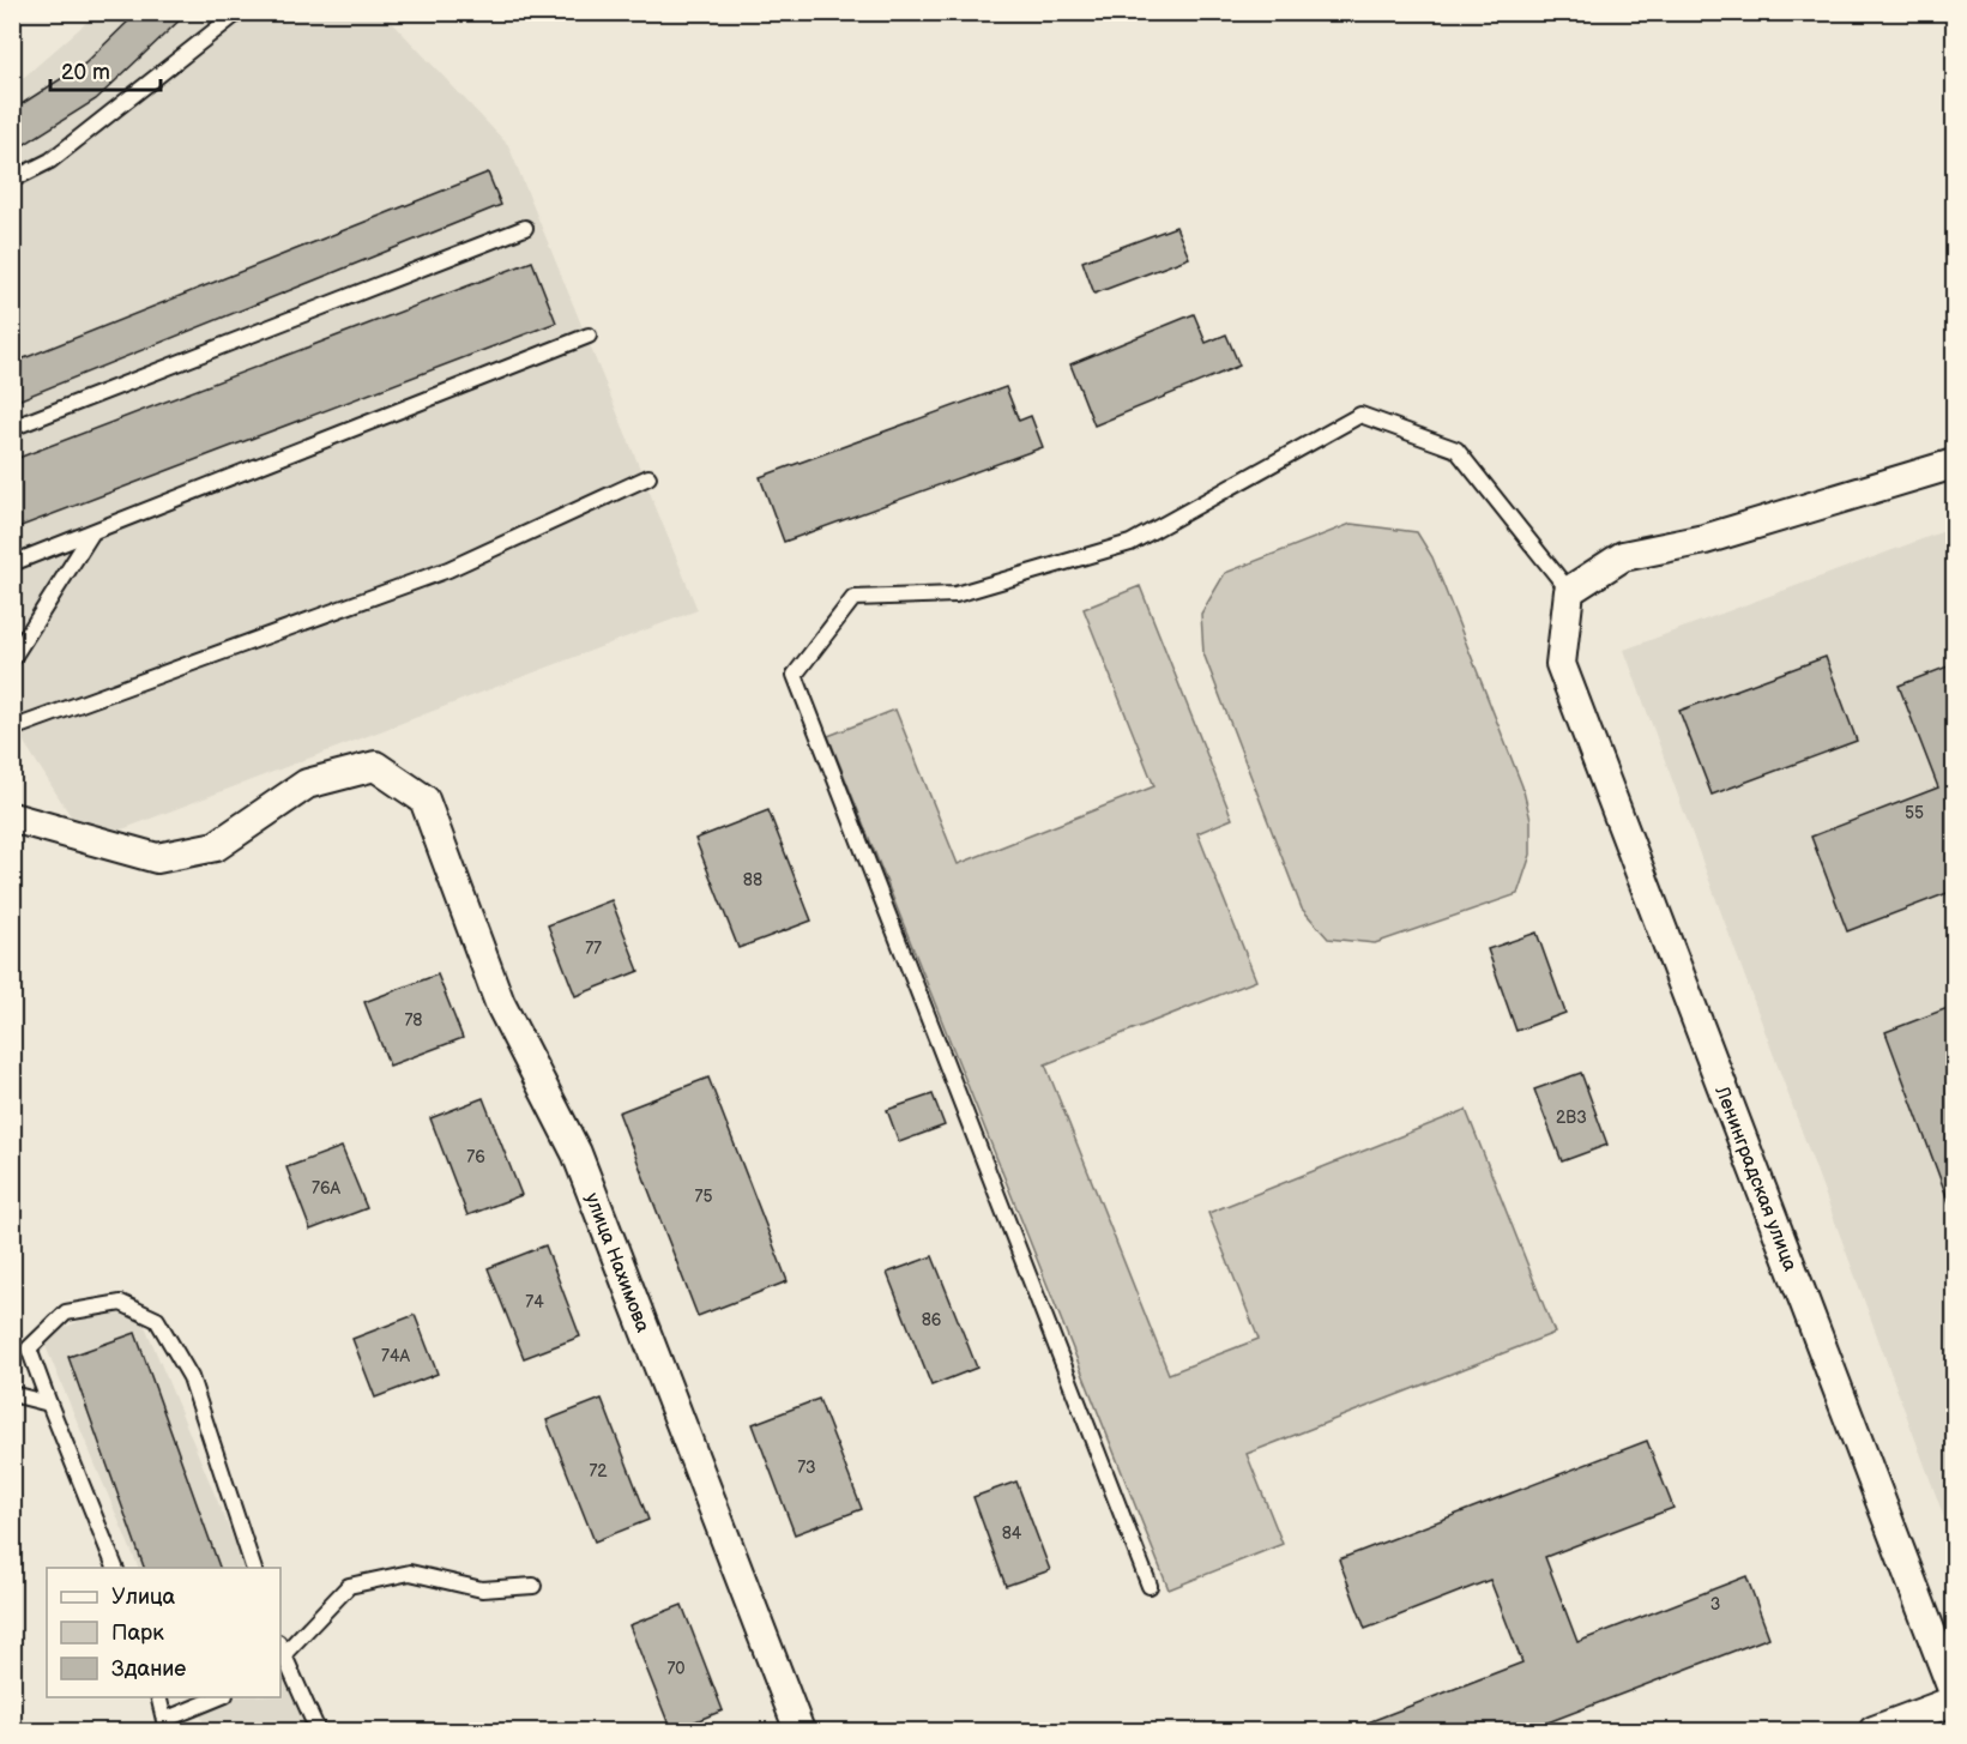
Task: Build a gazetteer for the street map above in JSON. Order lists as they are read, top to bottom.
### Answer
{
  "streets": {
    "street": ["Ленинградская улица", "улица Нахимова"]
  },
  "house_numbers": [
    "55",
    "88",
    "77",
    "78",
    "2В3",
    "76",
    "76А",
    "75",
    "74",
    "86",
    "74А",
    "73",
    "72",
    "84",
    "3",
    "70"
  ],
  "legend": ["Улица", "Парк", "Здание"],
  "scale_bar": "20 m"
}
